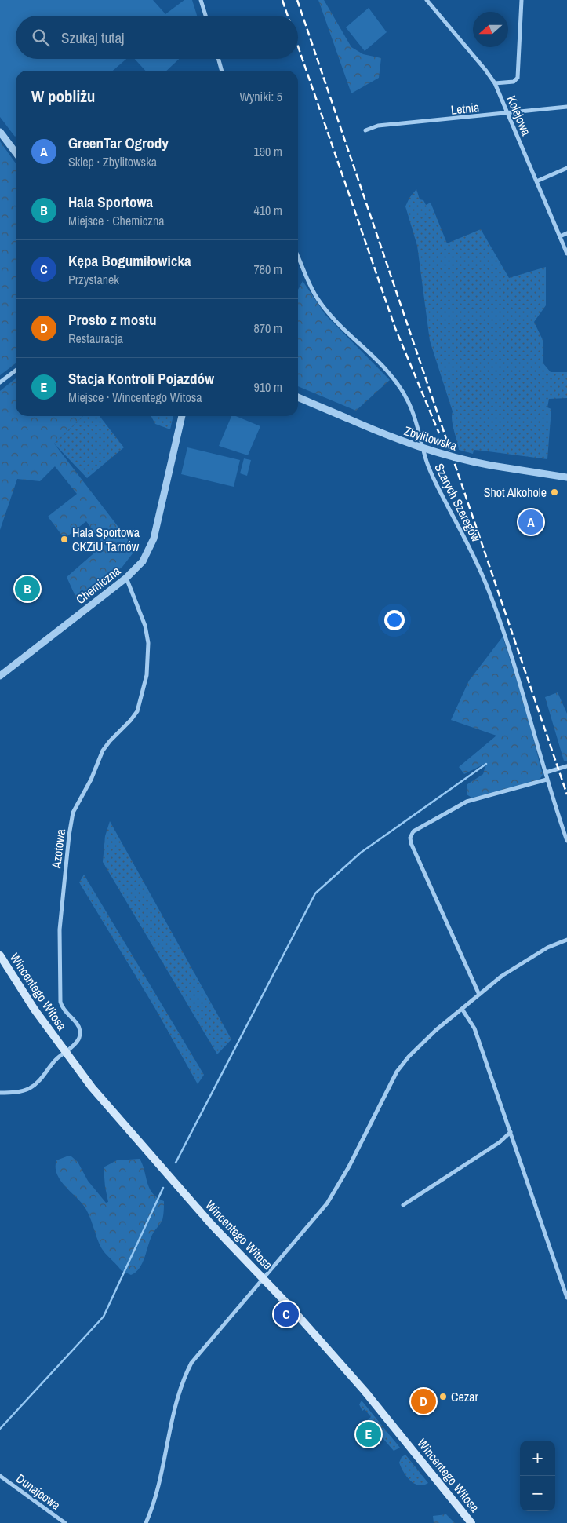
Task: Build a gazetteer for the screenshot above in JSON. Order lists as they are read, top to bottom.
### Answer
{
  "streets": {
    "main road": ["Wincentego Witosa"],
    "street": [
      "Letnia",
      "Kolejowa",
      "Zbylitowska",
      "Szarych Szeregów",
      "Chemiczna",
      "Azotowa",
      "Dunajcowa"
    ]
  },
  "crossings": [
    ["Letnia", "Kolejowa"],
    ["Chemiczna", "Azotowa"],
    ["Azotowa", "Wincentego Witosa"]
  ],
  "places": ["Shot Alkohole", "Hala Sportowa CKZiU Tarnów", "Cezar"],
  "north": "left",
  "page": {
    "search": "Szukaj tutaj",
    "heading": ["W pobliżu", "Wyniki: 5"],
    "list": [
      {
        "mark": "A",
        "name": "GreenTar Ogrody",
        "note": "Sklep · Zbylitowska",
        "value": "190 m"
      },
      {
        "mark": "B",
        "name": "Hala Sportowa",
        "note": "Miejsce · Chemiczna",
        "value": "410 m"
      },
      {
        "mark": "C",
        "name": "Kępa Bogumiłowicka",
        "note": "Przystanek",
        "value": "780 m"
      },
      {
        "mark": "D",
        "name": "Prosto z mostu",
        "note": "Restauracja",
        "value": "870 m"
      },
      {
        "mark": "E",
        "name": "Stacja Kontroli Pojazdów",
        "note": "Miejsce · Wincentego Witosa",
        "value": "910 m"
      }
    ],
    "pins": [
      "A",
      "B",
      "C",
      "D",
      "E"
    ],
    "map_buttons": ["+", "−"]
  }
}
